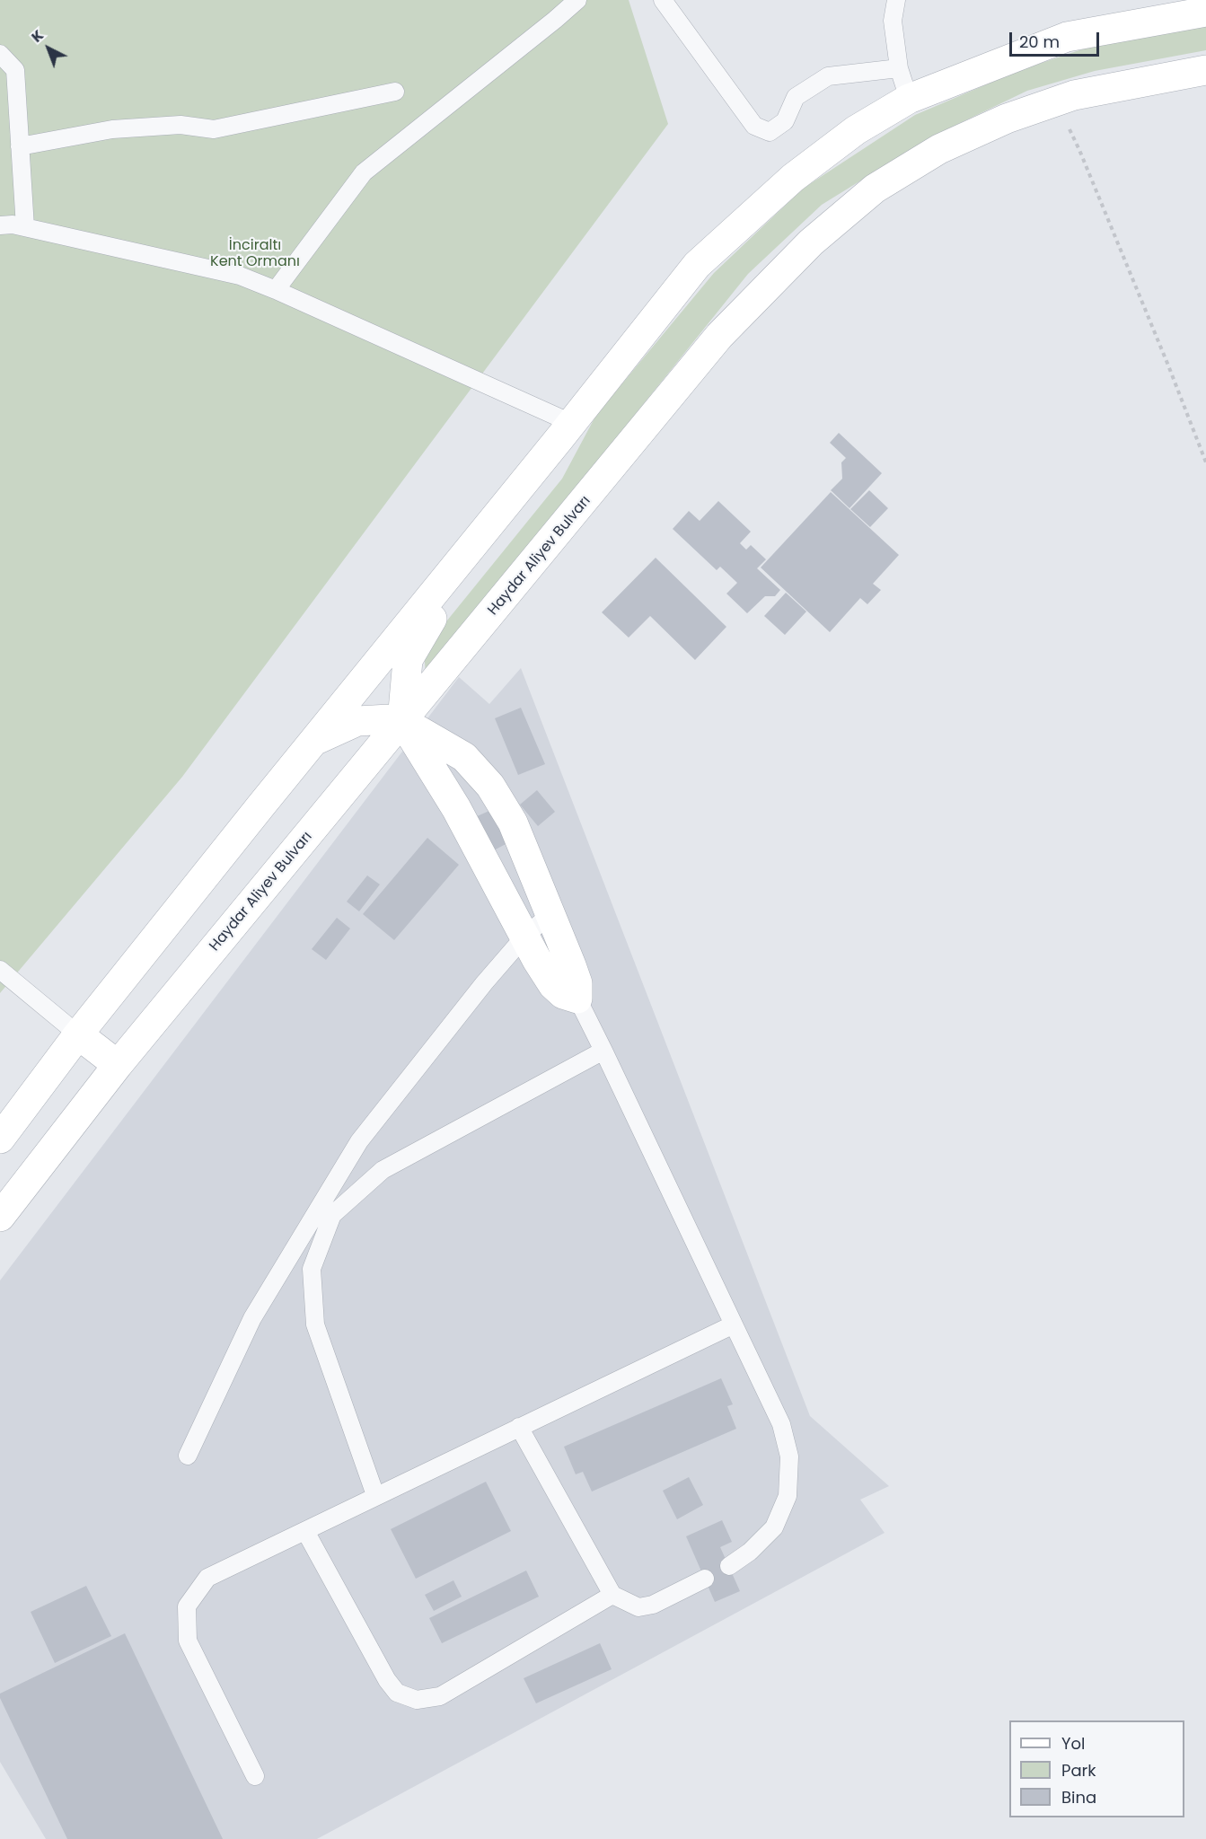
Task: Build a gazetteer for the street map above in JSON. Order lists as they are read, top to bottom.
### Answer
{
  "streets": {
    "main road": ["Haydar Aliyev Bulvarı"]
  },
  "parks": ["İnciraltı Kent Ormanı"],
  "legend": ["Yol", "Park", "Bina"],
  "scale_bar": "20 m",
  "north": "top left"
}
